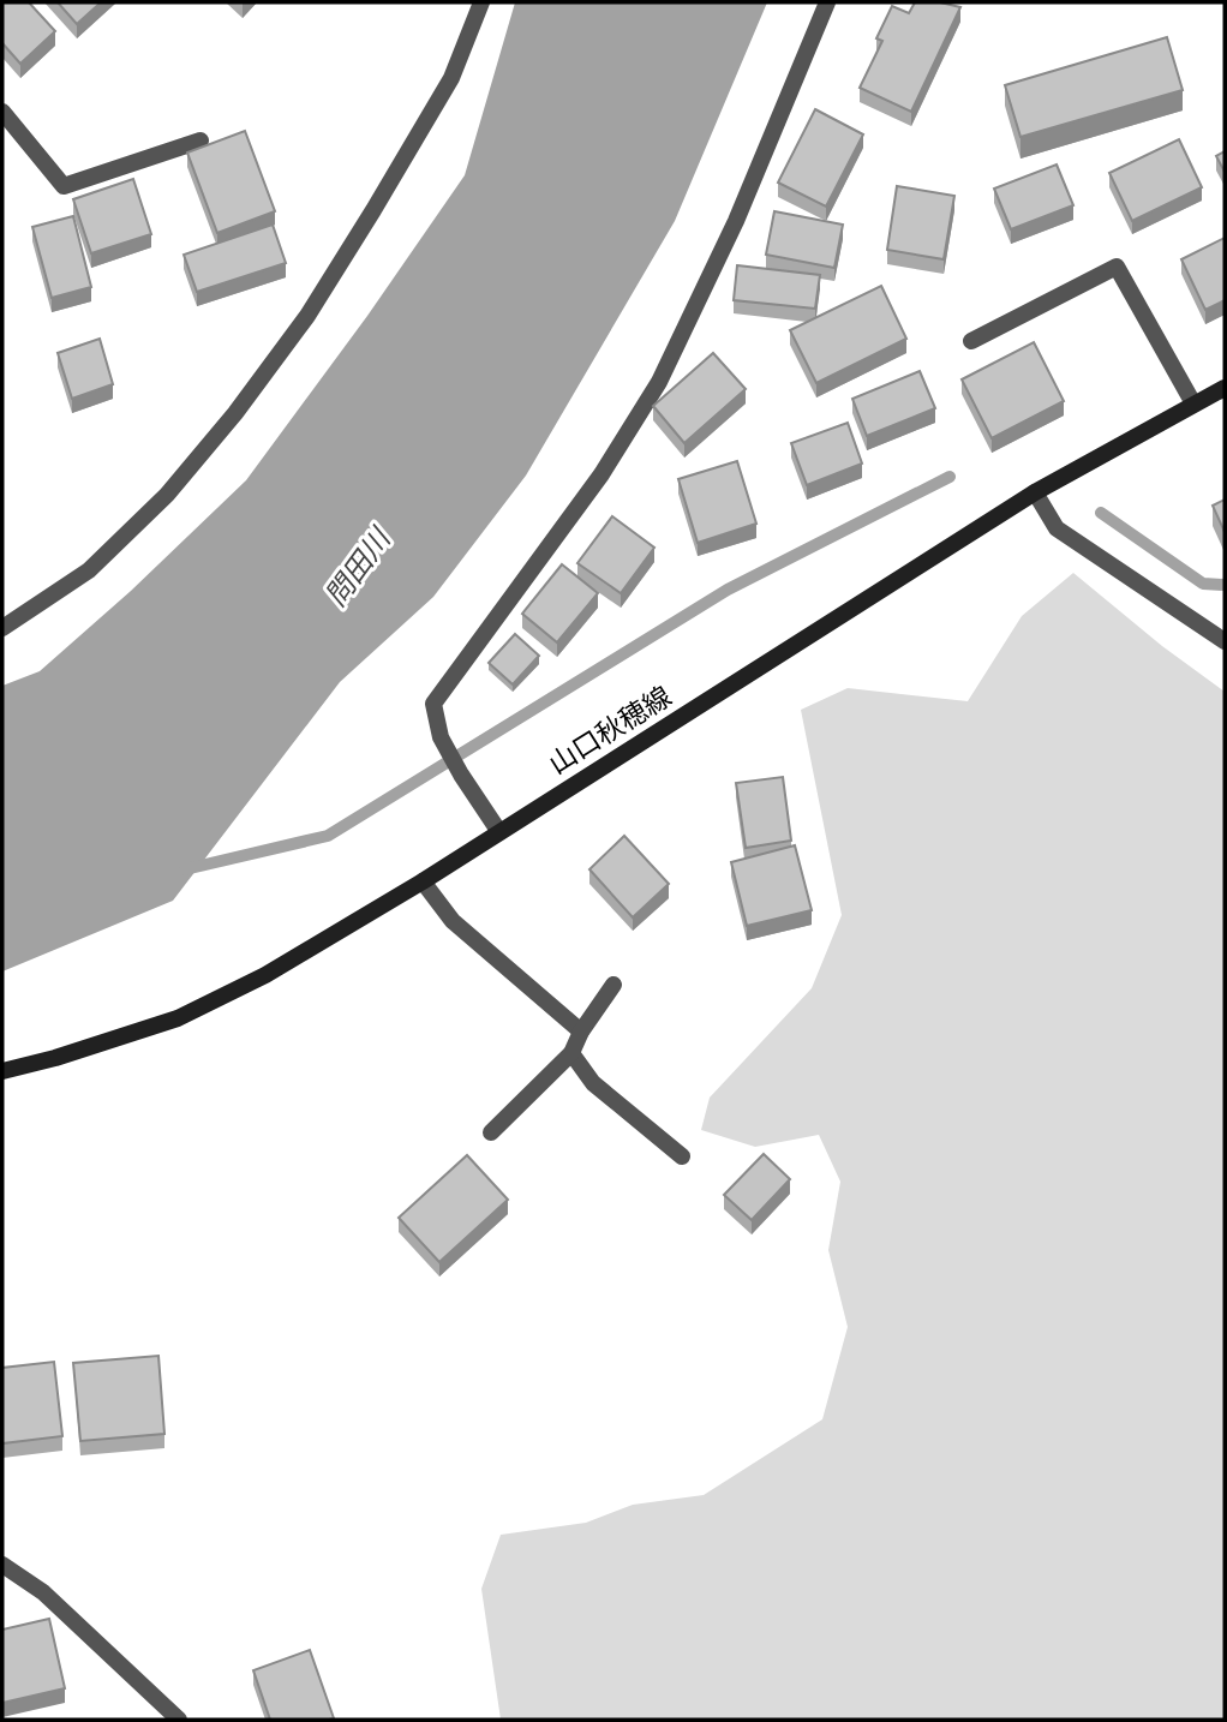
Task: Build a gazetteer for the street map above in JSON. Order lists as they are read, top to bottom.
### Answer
{
  "streets": {
    "main road": ["山口秋穂線"]
  },
  "water": ["問田川"]
}
